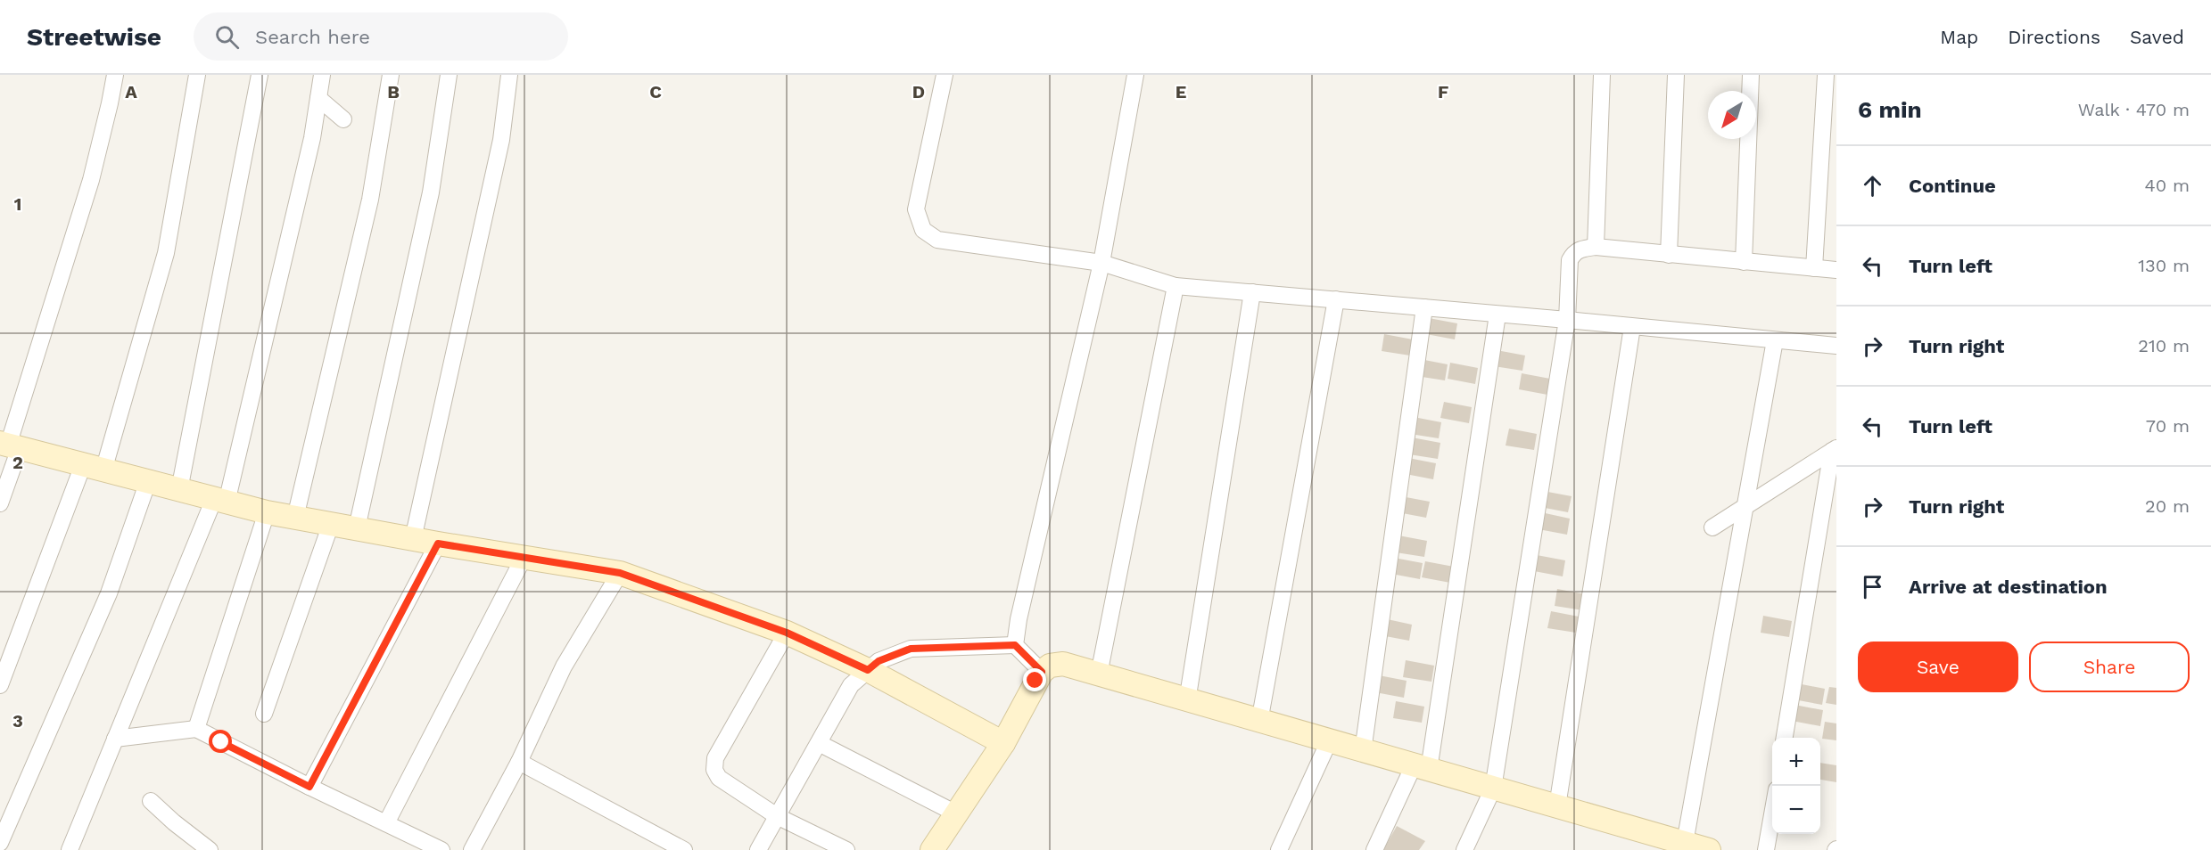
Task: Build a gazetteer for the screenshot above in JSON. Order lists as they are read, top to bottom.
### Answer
{
  "north": "bottom left",
  "page": {
    "header": "Streetwise",
    "search": "Search here",
    "nav": ["Map", "Directions", "Saved"],
    "heading": ["6 min", "Walk · 470 m"],
    "list": [
      ["Continue", "40 m"],
      ["Turn left", "130 m"],
      ["Turn right", "210 m"],
      ["Turn left", "70 m"],
      ["Turn right", "20 m"],
      "Arrive at destination"
    ],
    "buttons": ["Save", "Share"],
    "map_buttons": ["+", "−"]
  },
  "grid": {
    "columns": [
      "A",
      "B",
      "C",
      "D",
      "E",
      "F"
    ],
    "rows": ["1", "2", "3"]
  }
}
